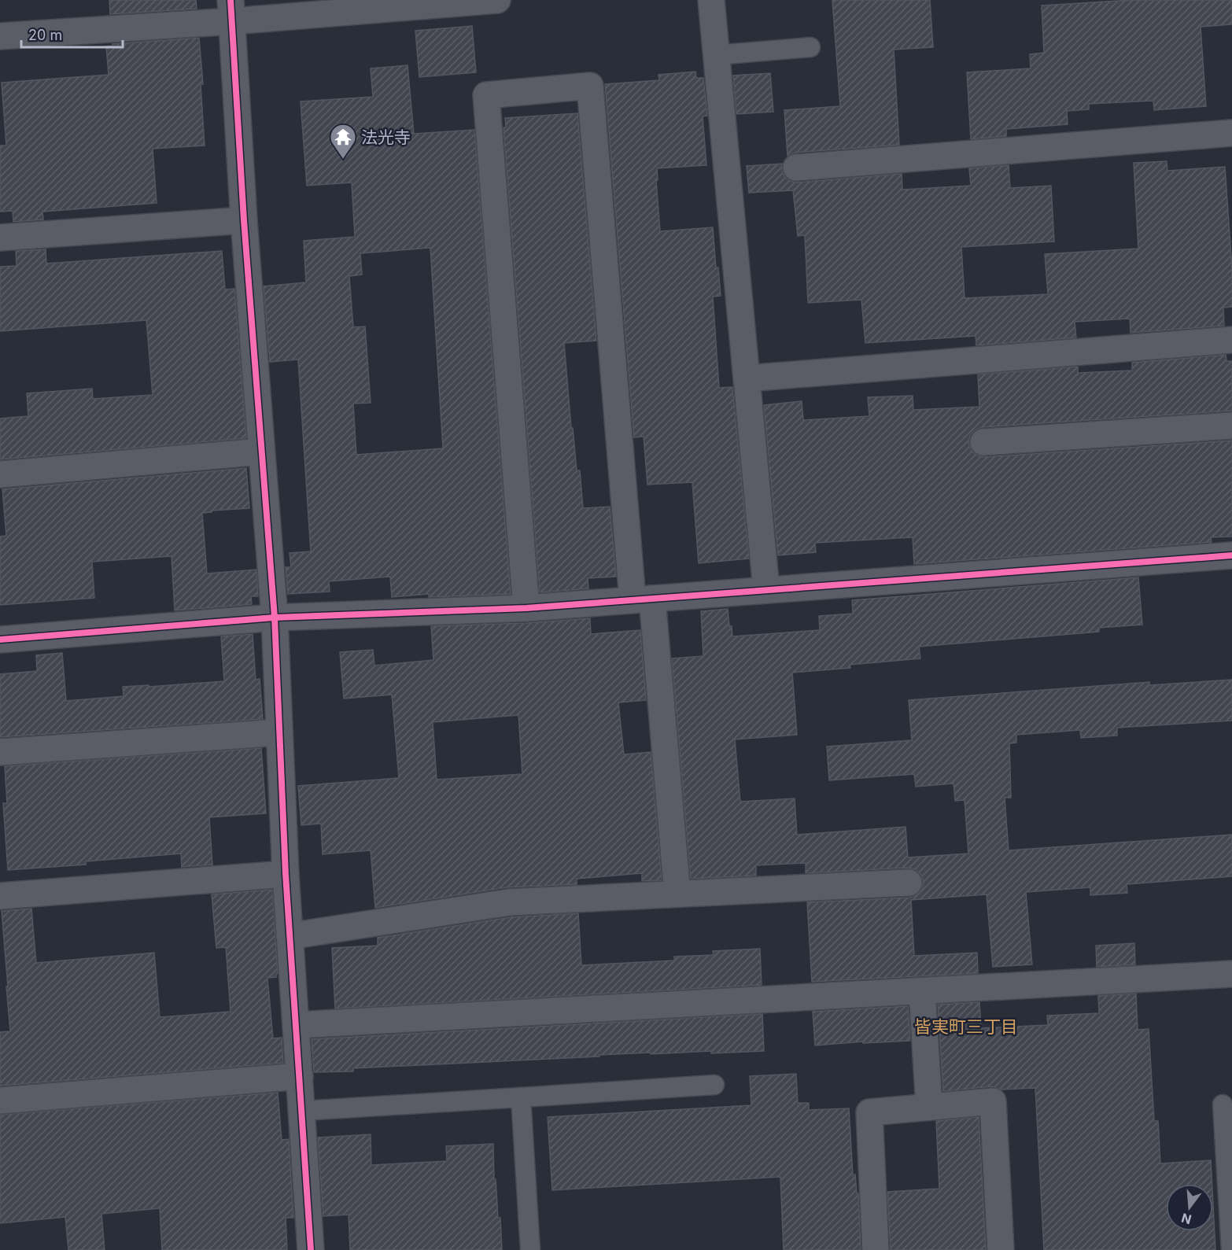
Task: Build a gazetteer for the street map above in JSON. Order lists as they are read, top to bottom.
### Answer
{
  "districts": ["皆実町三丁目"],
  "places": {
    "temple": ["法光寺"]
  },
  "scale_bar": "20 m",
  "north": "bottom"
}
